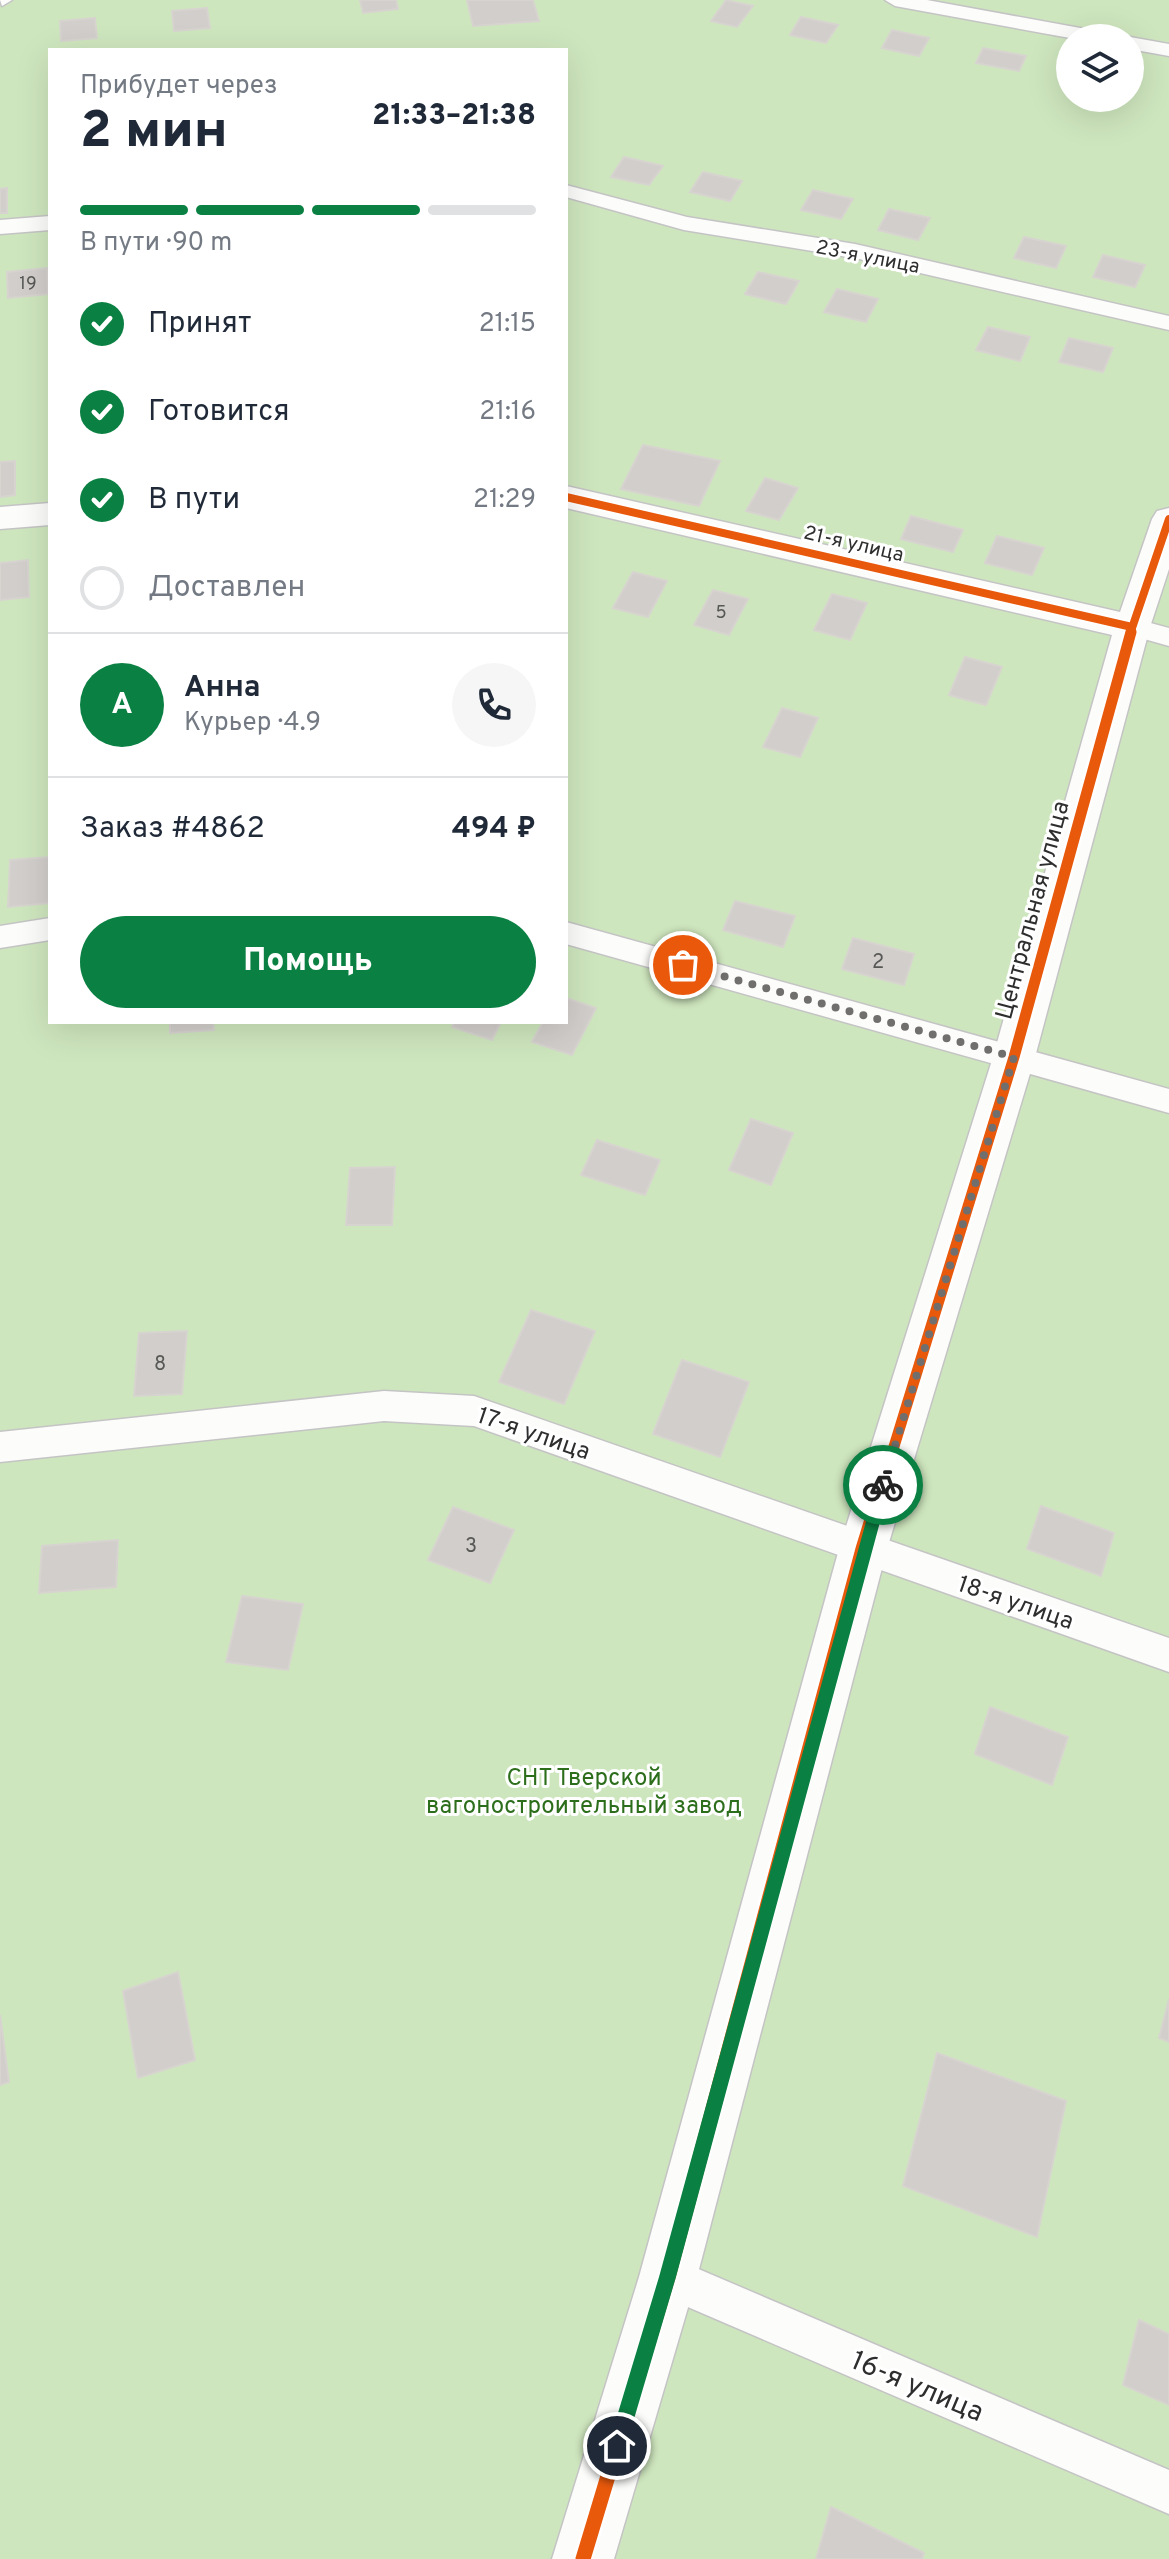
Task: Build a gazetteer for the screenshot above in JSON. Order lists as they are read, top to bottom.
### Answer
{
  "streets": {
    "street": ["21-я улица", "Центральная улица"],
    "lane": [
      "23-я улица",
      "17-я улица",
      "18-я улица",
      "16-я улица"
    ]
  },
  "crossings": [
    ["21-я улица", "Центральная улица"],
    ["Центральная улица", "17-я улица"],
    ["Центральная улица", "18-я улица"],
    ["Центральная улица", "16-я улица"],
    ["17-я улица", "18-я улица"]
  ],
  "parks": ["СНТ Тверской вагоностроительный завод"],
  "house_numbers": [
    "19",
    "5",
    "2",
    "8",
    "3"
  ],
  "page": {
    "heading": ["2 мин", "Прибудет через", "21:33–21:38"],
    "panel": [
      "Анна",
      "Курьер · 4.9",
      "Заказ #4862",
      "494 ₽"
    ],
    "bar": "В пути · 90 m",
    "list": [
      ["Принят", "21:15"],
      ["Готовится", "21:16"],
      ["В пути", "21:29"],
      "Доставлен"
    ],
    "round": "А",
    "buttons": "Помощь"
  }
}
